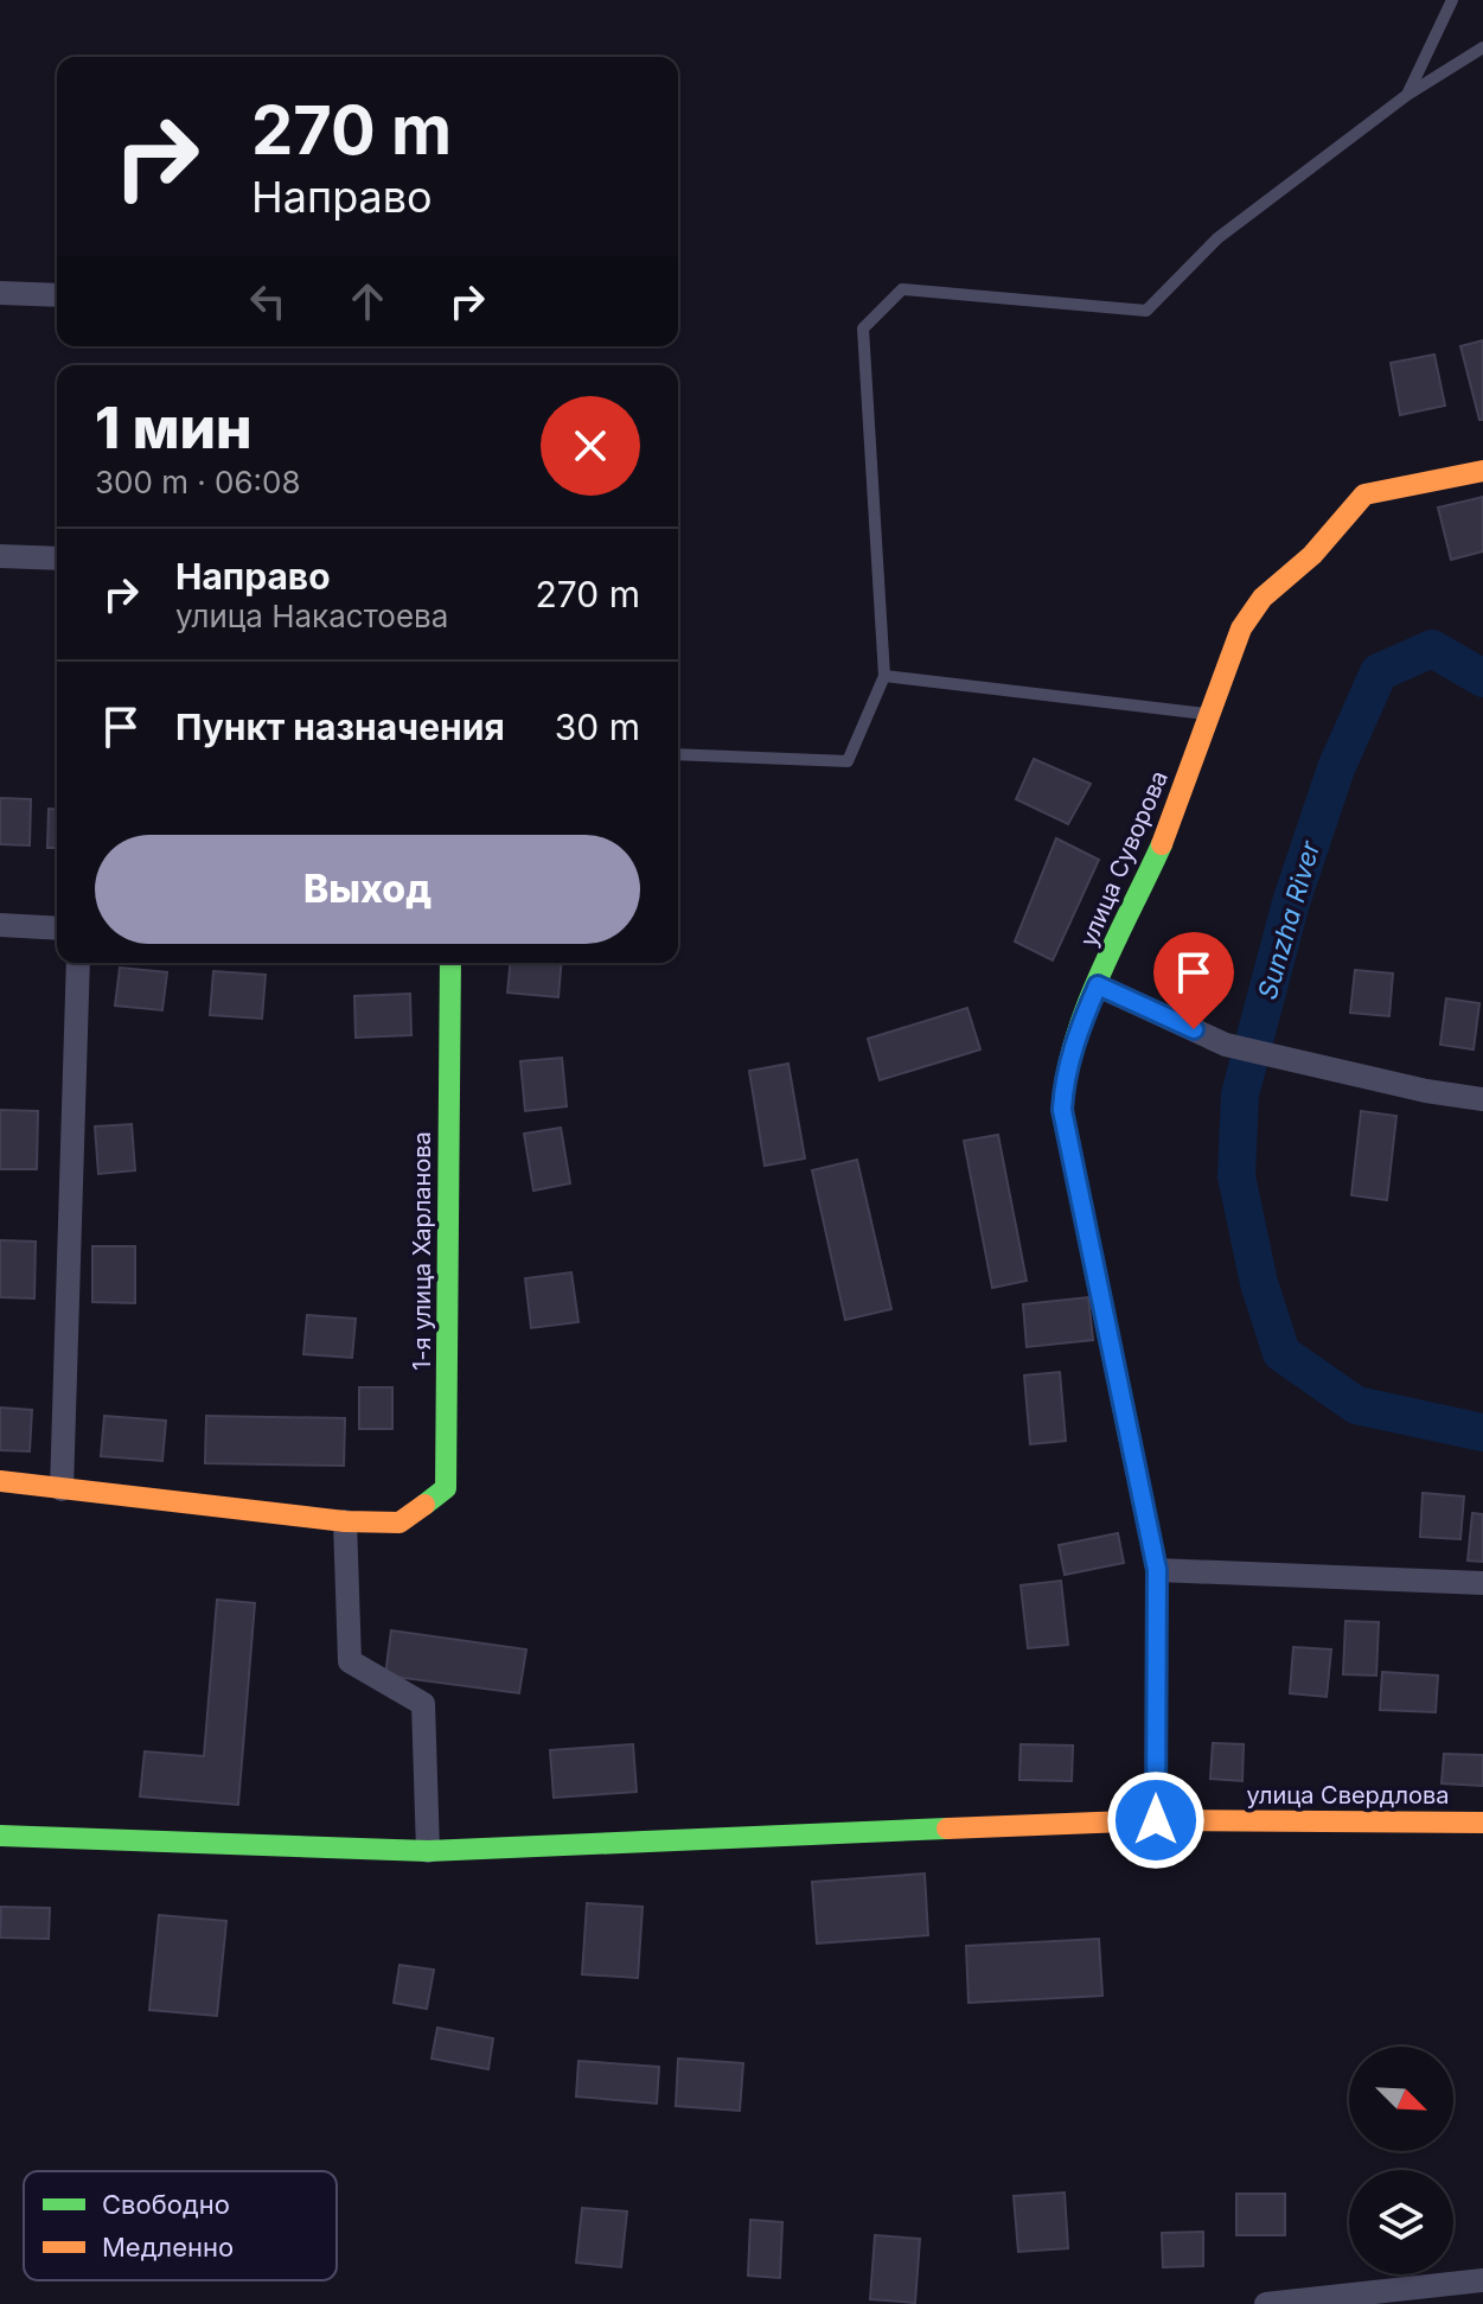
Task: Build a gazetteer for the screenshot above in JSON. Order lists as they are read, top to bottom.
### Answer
{
  "streets": {
    "street": ["улица Суворова", "1-я улица Харланова", "улица Свердлова"]
  },
  "crossings": [
    ["улица Суворова", "улица Свердлова"]
  ],
  "water": ["Sunzha River"],
  "legend": ["Свободно", "Медленно"],
  "north": "bottom right",
  "page": {
    "turn": ["270 m", "Направо"],
    "heading": ["1 мин", "300 m · 06:08"],
    "list": [
      {
        "name": "Направо",
        "note": "улица Накастоева",
        "value": "270 m"
      },
      {
        "name": "Пункт назначения",
        "value": "30 m"
      }
    ],
    "buttons": "Выход"
  }
}
